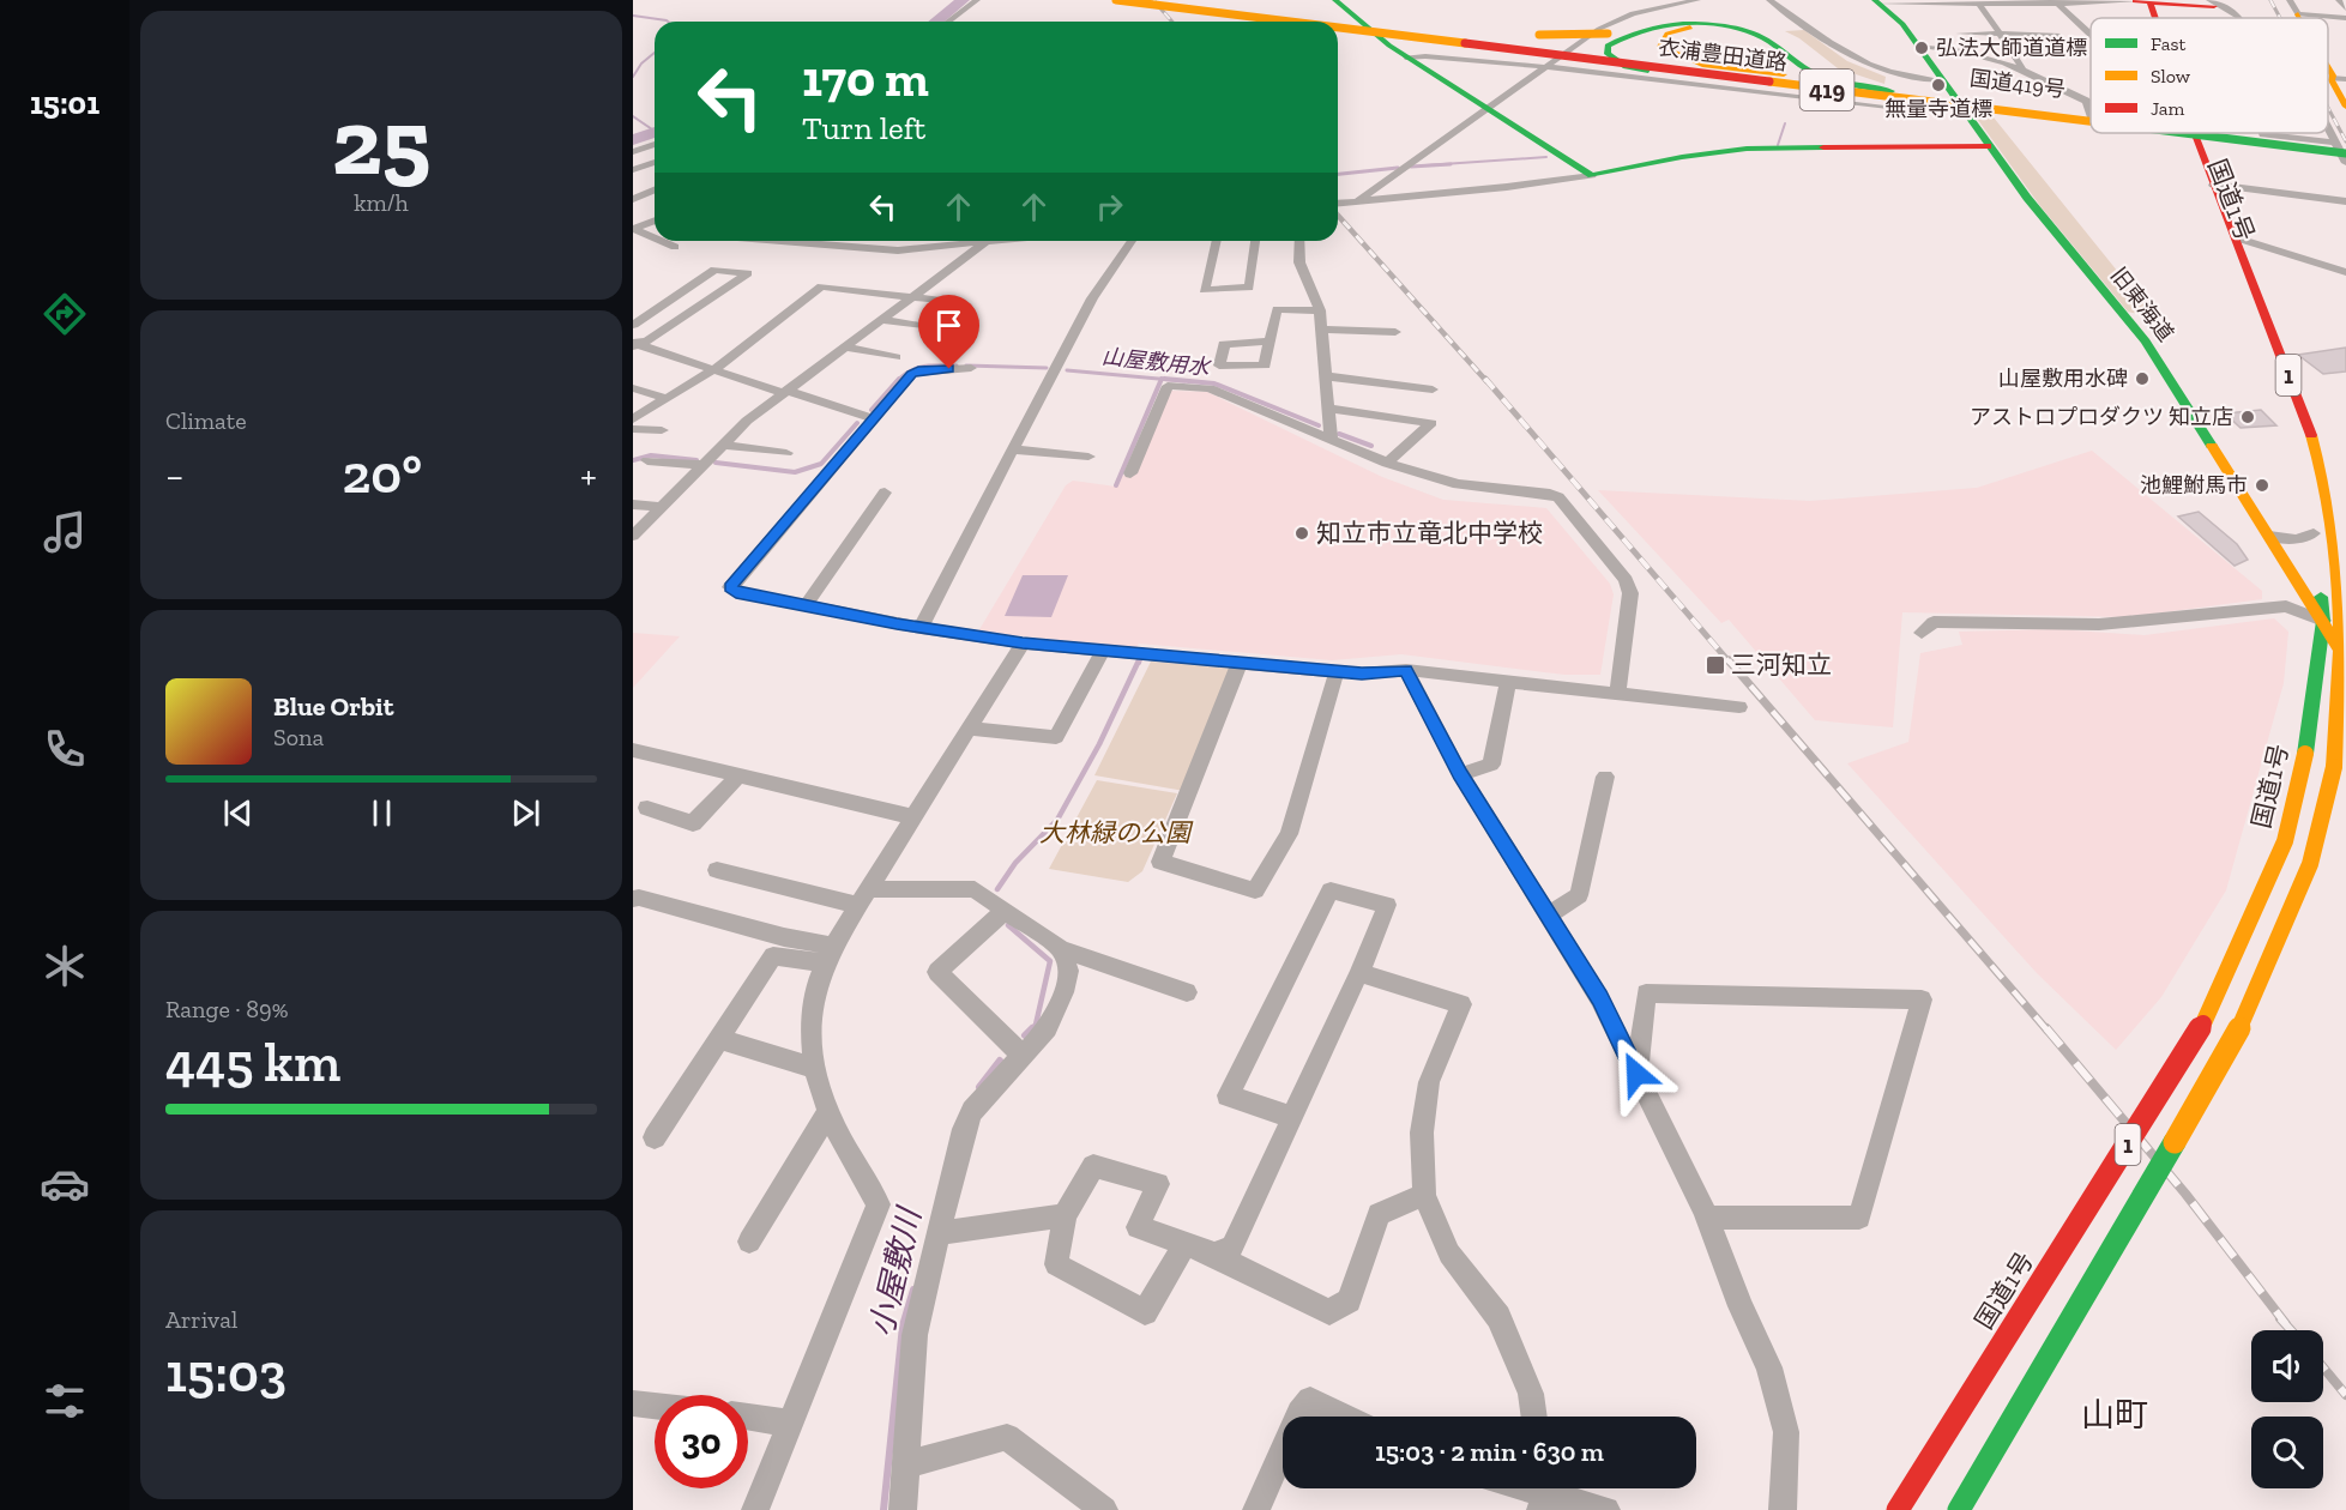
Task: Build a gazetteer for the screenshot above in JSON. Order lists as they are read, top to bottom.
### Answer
{
  "streets": {
    "main road": [
      "衣浦豊田道路",
      "国道419号",
      "419",
      "国道1号",
      "旧東海道",
      "1"
    ]
  },
  "crossings": [
    ["衣浦豊田道路", "国道419号"],
    ["衣浦豊田道路", "419"],
    ["衣浦豊田道路", "旧東海道"],
    ["国道419号", "419"],
    ["国道419号", "旧東海道"],
    ["419", "旧東海道"],
    ["国道1号", "旧東海道"]
  ],
  "districts": ["山町"],
  "water": ["山屋敷用水", "小屋敷川"],
  "parks": ["大林緑の公園"],
  "places": {
    "other": [
      "弘法大師道道標",
      "無量寺道標",
      "山屋敷用水碑",
      "アストロプロダクツ 知立店",
      "池鯉鮒馬市",
      "知立市立竜北中学校"
    ],
    "transit": ["三河知立"]
  },
  "legend": ["Fast", "Slow", "Jam"],
  "page": {
    "tabs": "15:01",
    "tile": [
      ["25", "km/h"],
      "Climate",
      ["Range · 89%", "445 km"],
      ["Arrival", "15:03"]
    ],
    "turn": ["170 m", "Turn left"],
    "heat": ["−", "20°", "+"],
    "song": ["Blue Orbit", "Sona"],
    "limit": "30",
    "trip": "15:03 · 2 min · 630 m"
  }
}
